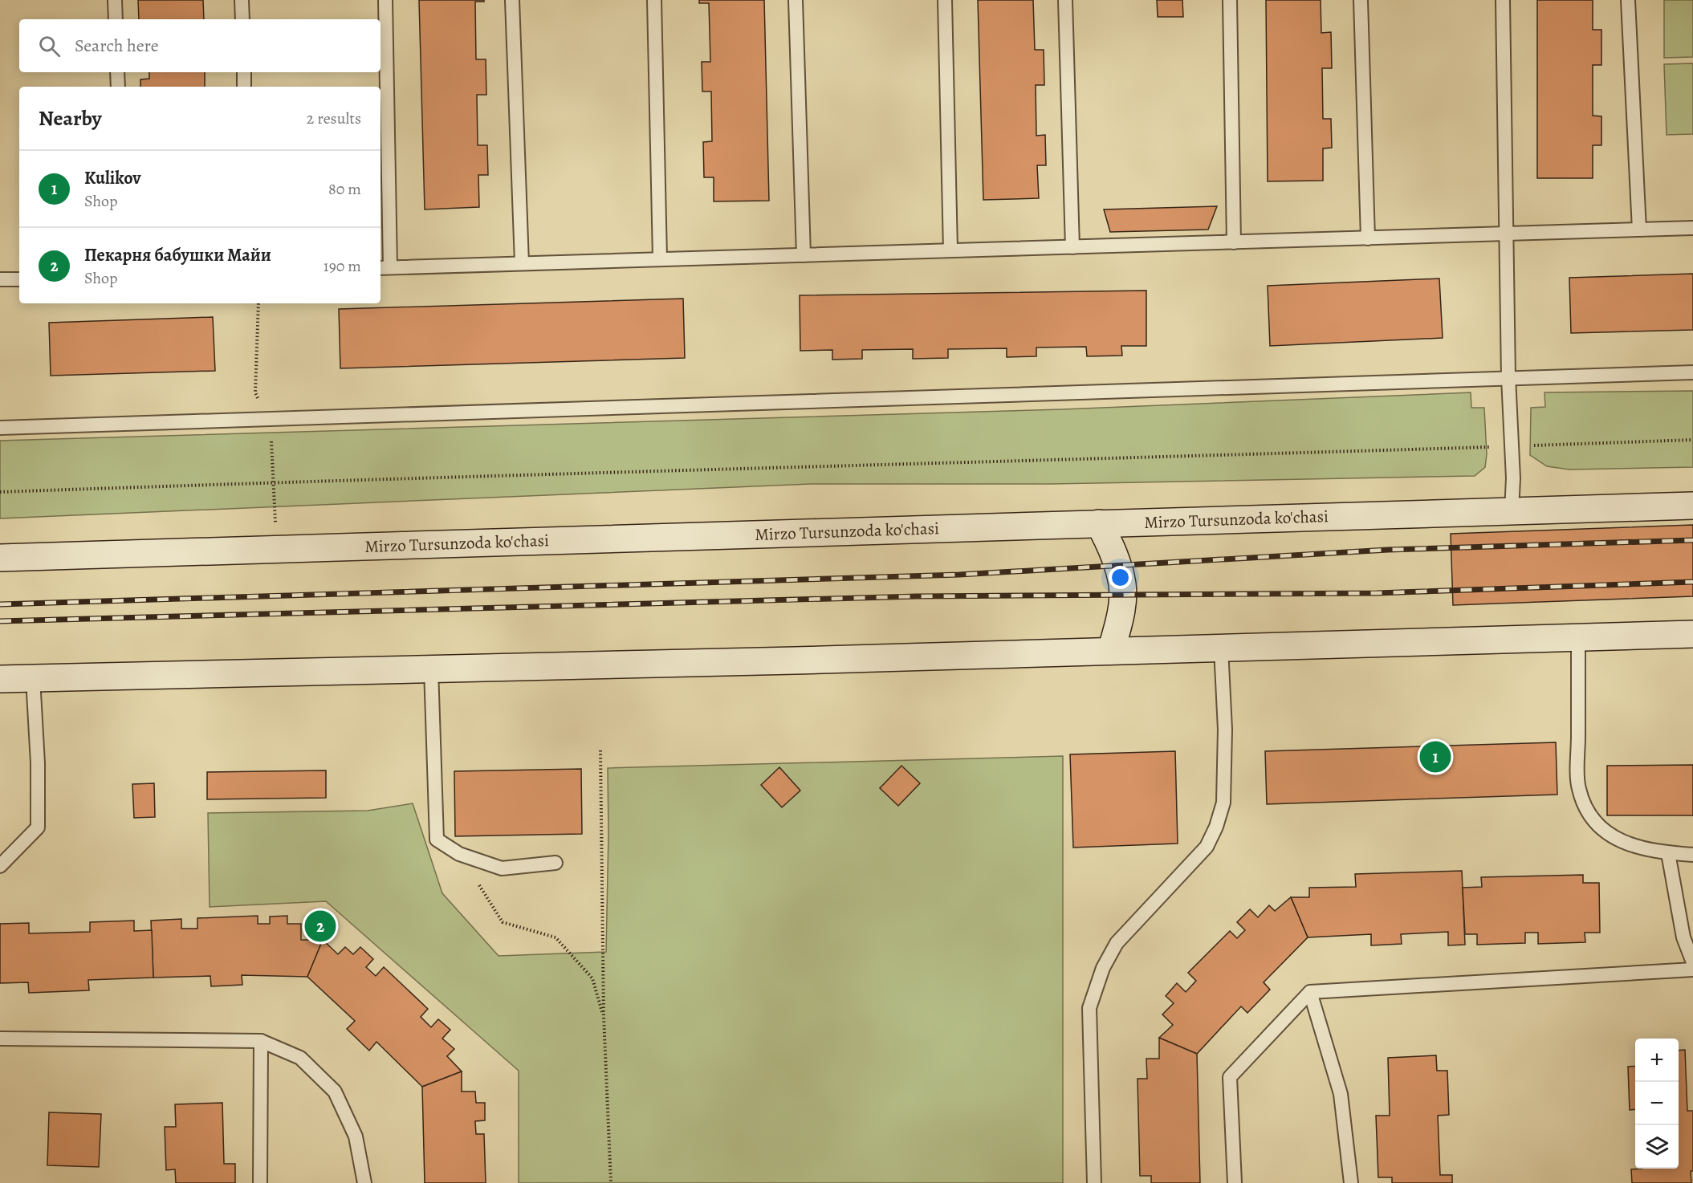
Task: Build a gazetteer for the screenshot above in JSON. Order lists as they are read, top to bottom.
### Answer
{
  "streets": {
    "main road": ["Mirzo Tursunzoda ko'chasi"]
  },
  "page": {
    "search": "Search here",
    "heading": ["Nearby", "2 results"],
    "list": [
      {
        "mark": "1",
        "name": "Kulikov",
        "note": "Shop",
        "value": "80 m"
      },
      {
        "mark": "2",
        "name": "Пекарня бабушки Майи",
        "note": "Shop",
        "value": "190 m"
      }
    ],
    "pins": ["1", "2"],
    "map_buttons": ["+", "−"]
  }
}
